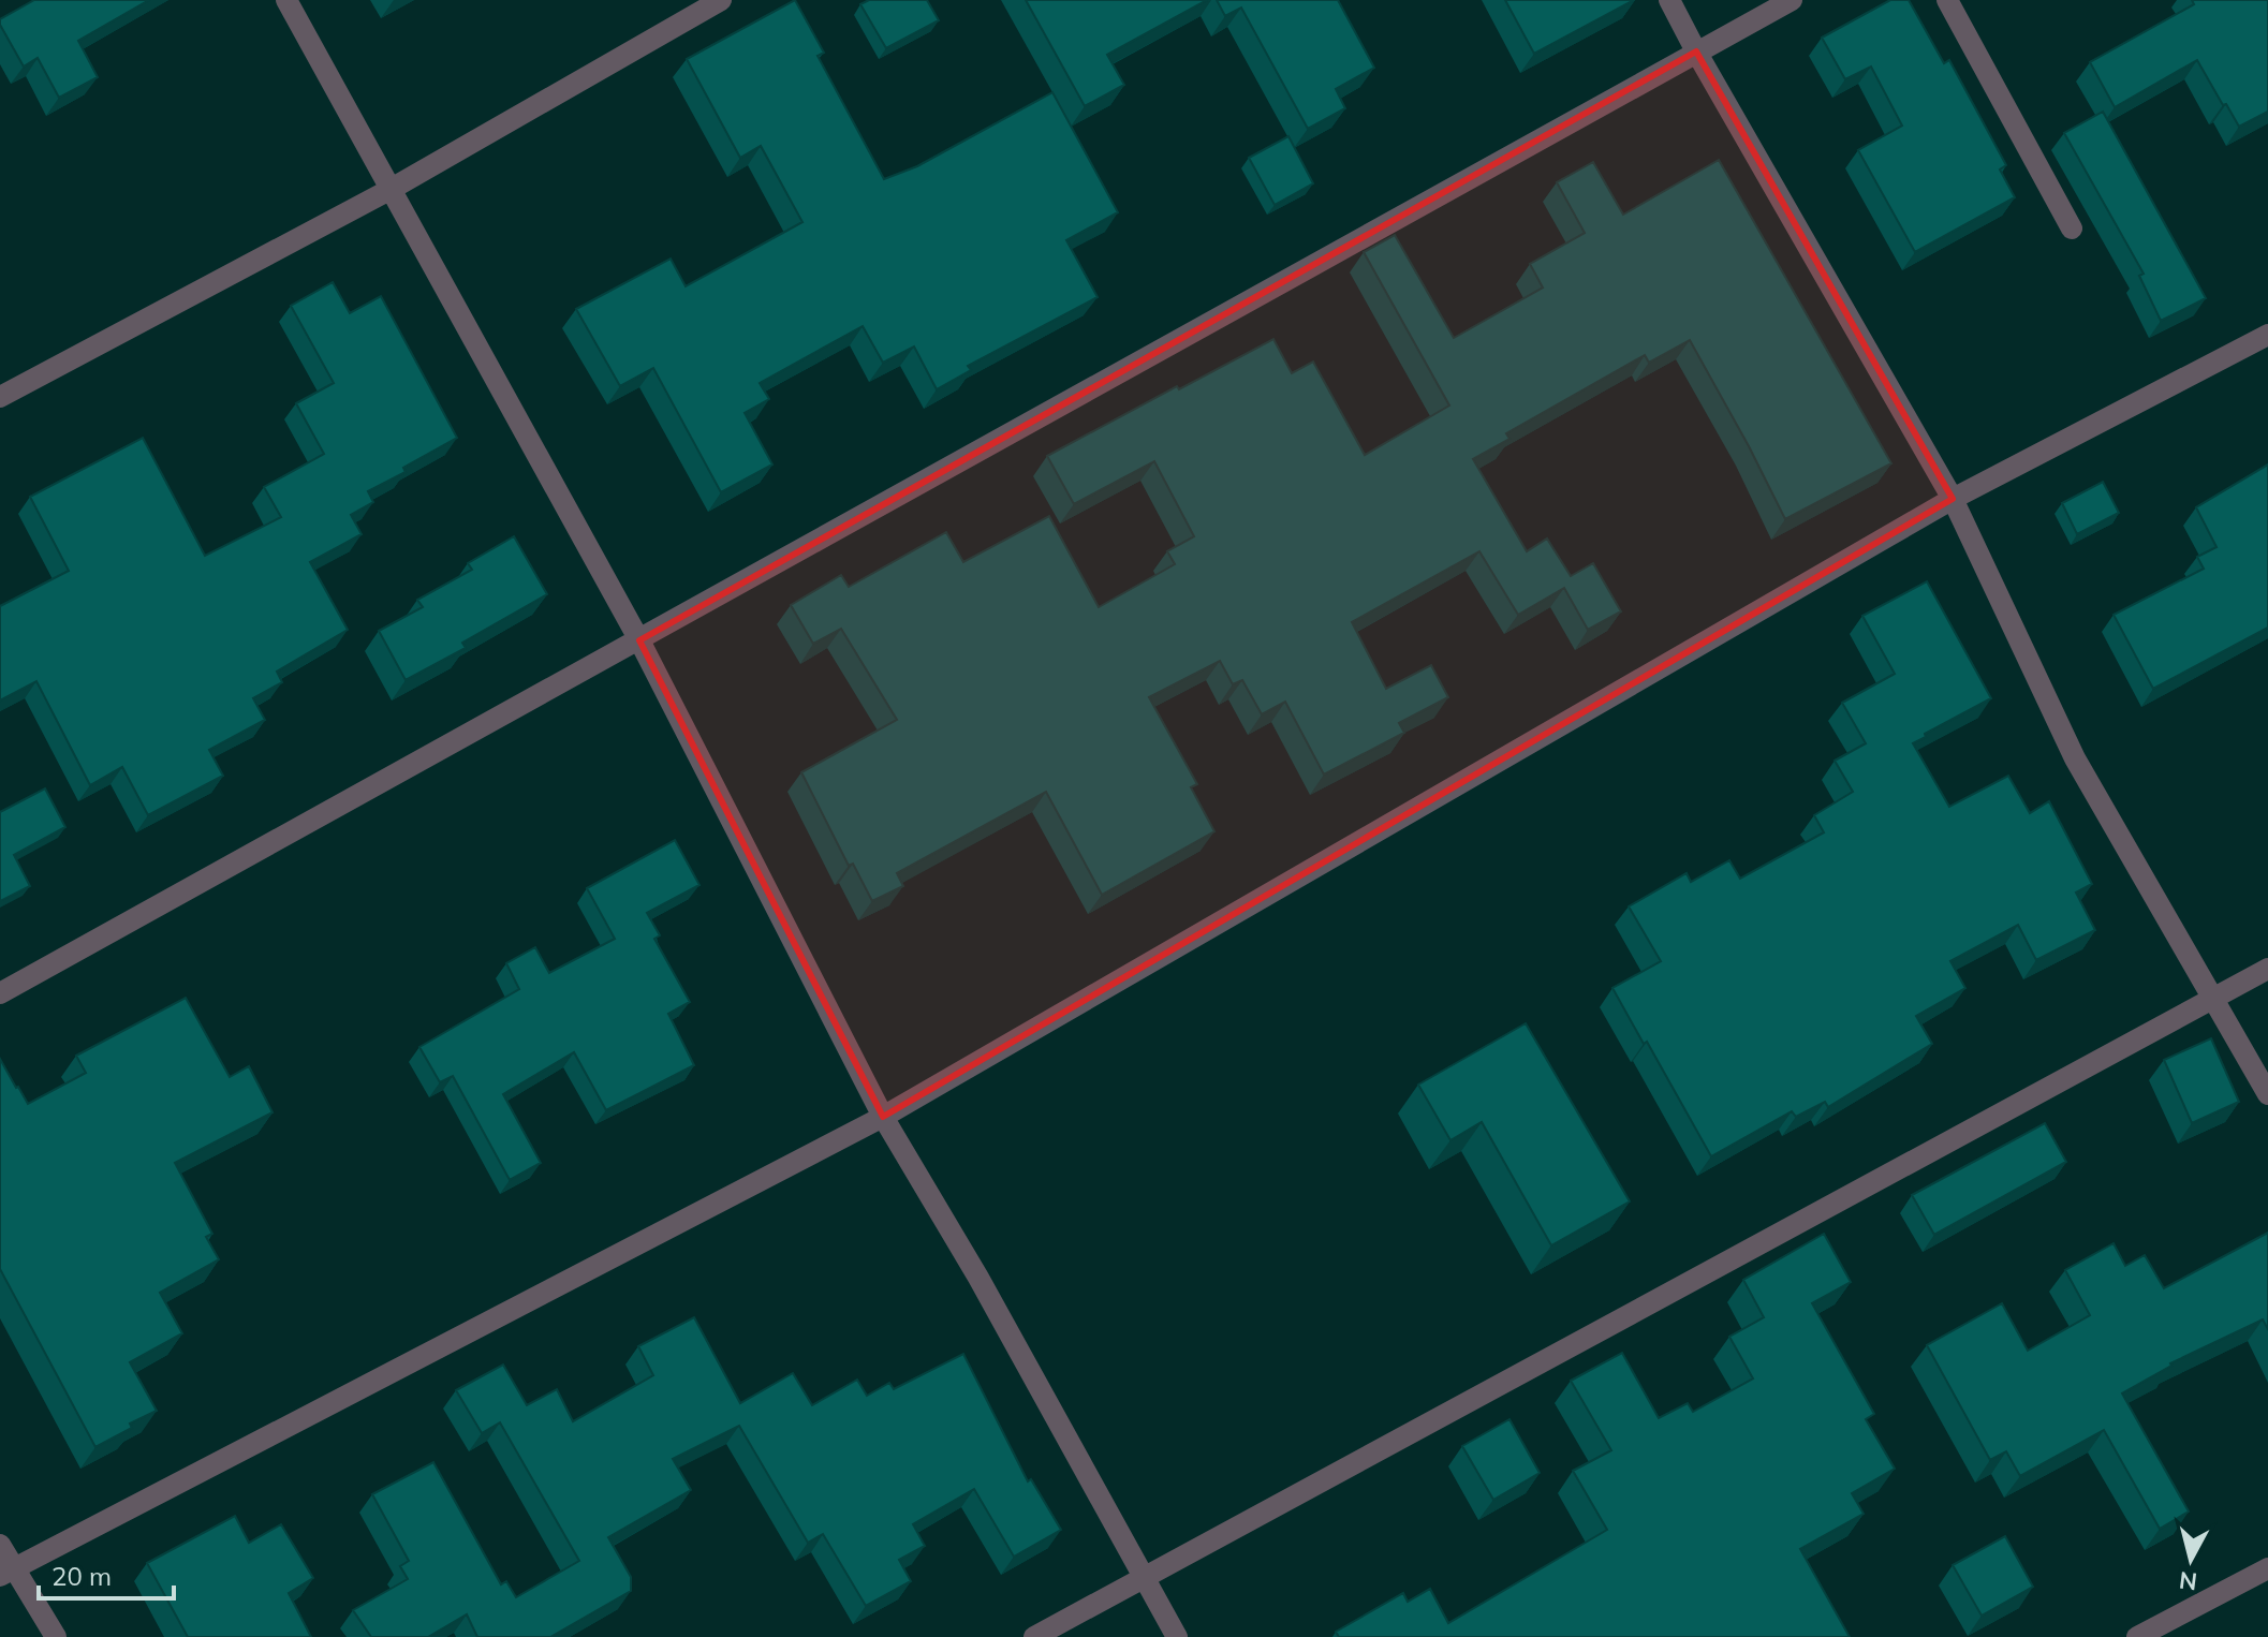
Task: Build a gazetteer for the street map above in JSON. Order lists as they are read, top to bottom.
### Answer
{
  "scale_bar": "20 m",
  "north": "bottom"
}
